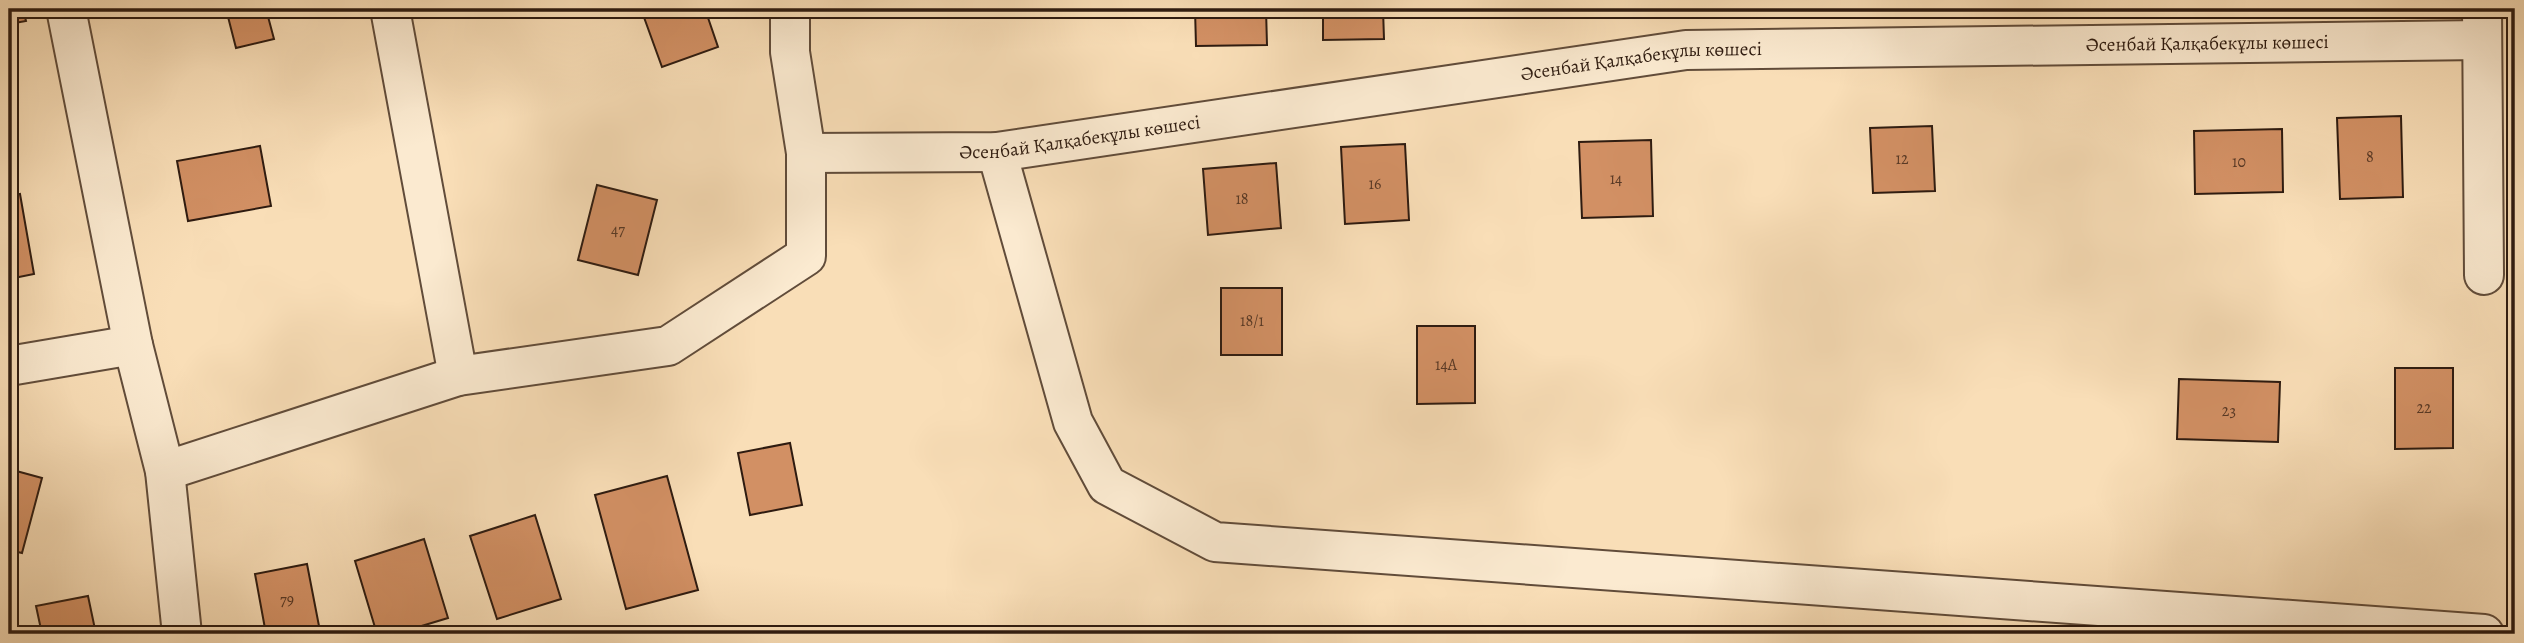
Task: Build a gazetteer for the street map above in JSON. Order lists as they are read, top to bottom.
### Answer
{
  "streets": {
    "street": ["Әсенбай Қалқабекұлы көшесі"]
  },
  "house_numbers": [
    "8",
    "12",
    "10",
    "14",
    "16",
    "18",
    "47",
    "18/1",
    "14А",
    "22",
    "23",
    "79"
  ]
}
